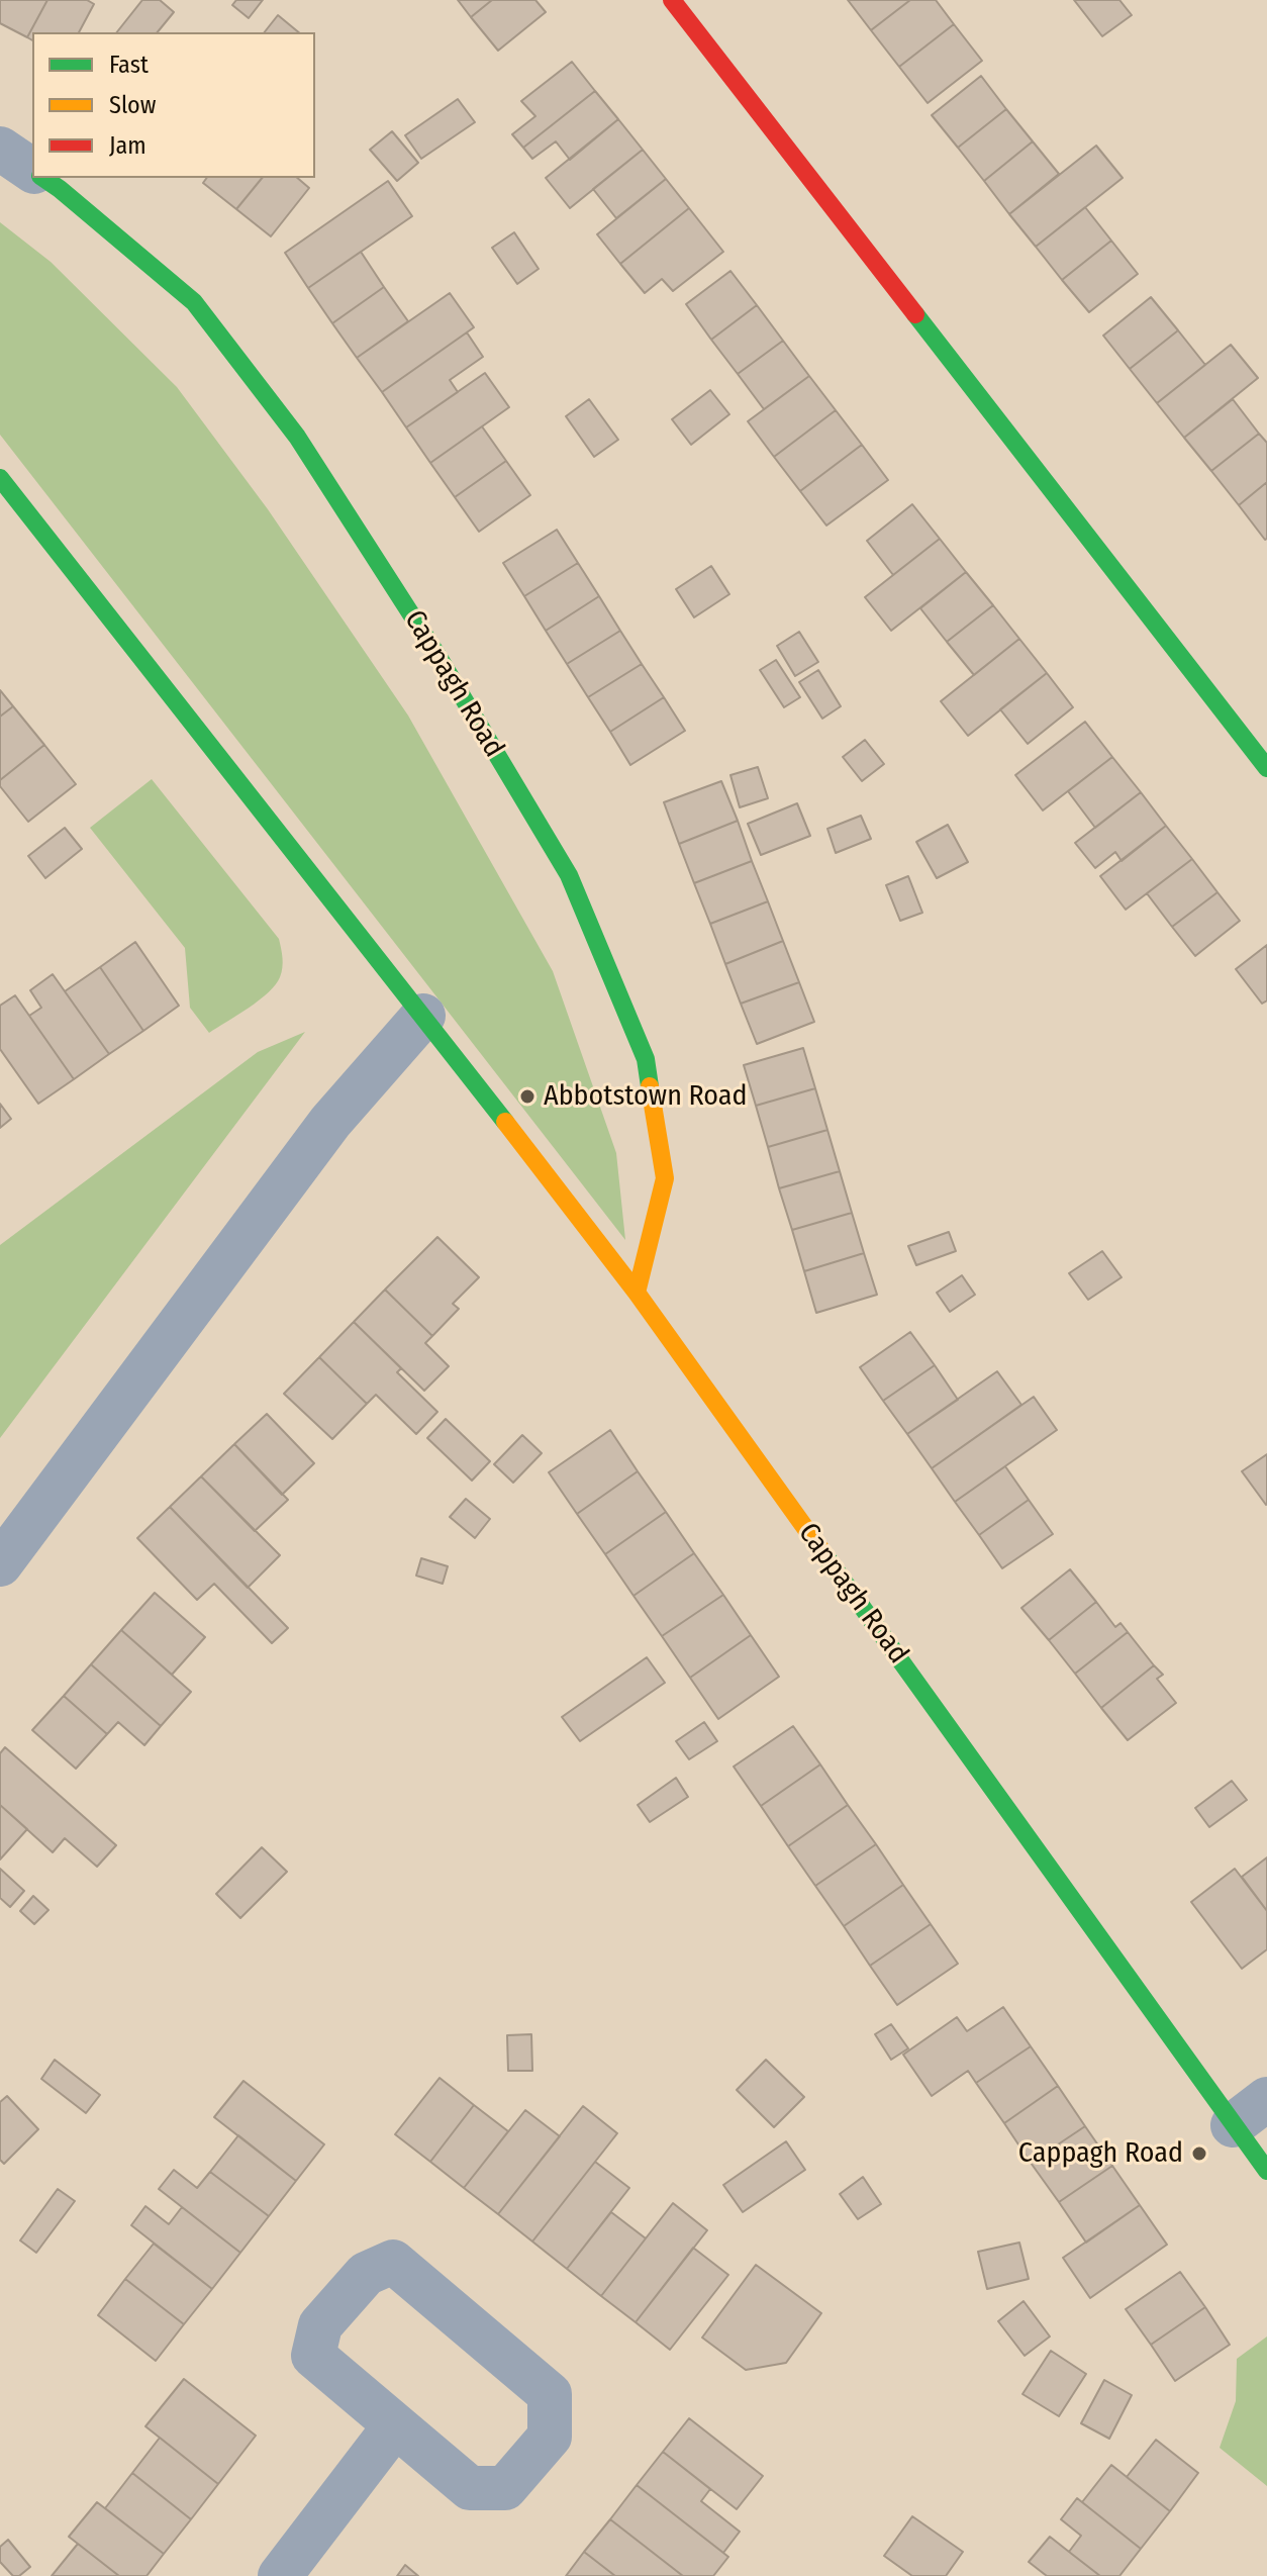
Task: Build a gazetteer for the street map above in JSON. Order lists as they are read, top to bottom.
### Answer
{
  "streets": {
    "street": ["Cappagh Road"]
  },
  "places": ["Abbotstown Road", "Cappagh Road"],
  "legend": ["Fast", "Slow", "Jam"]
}
